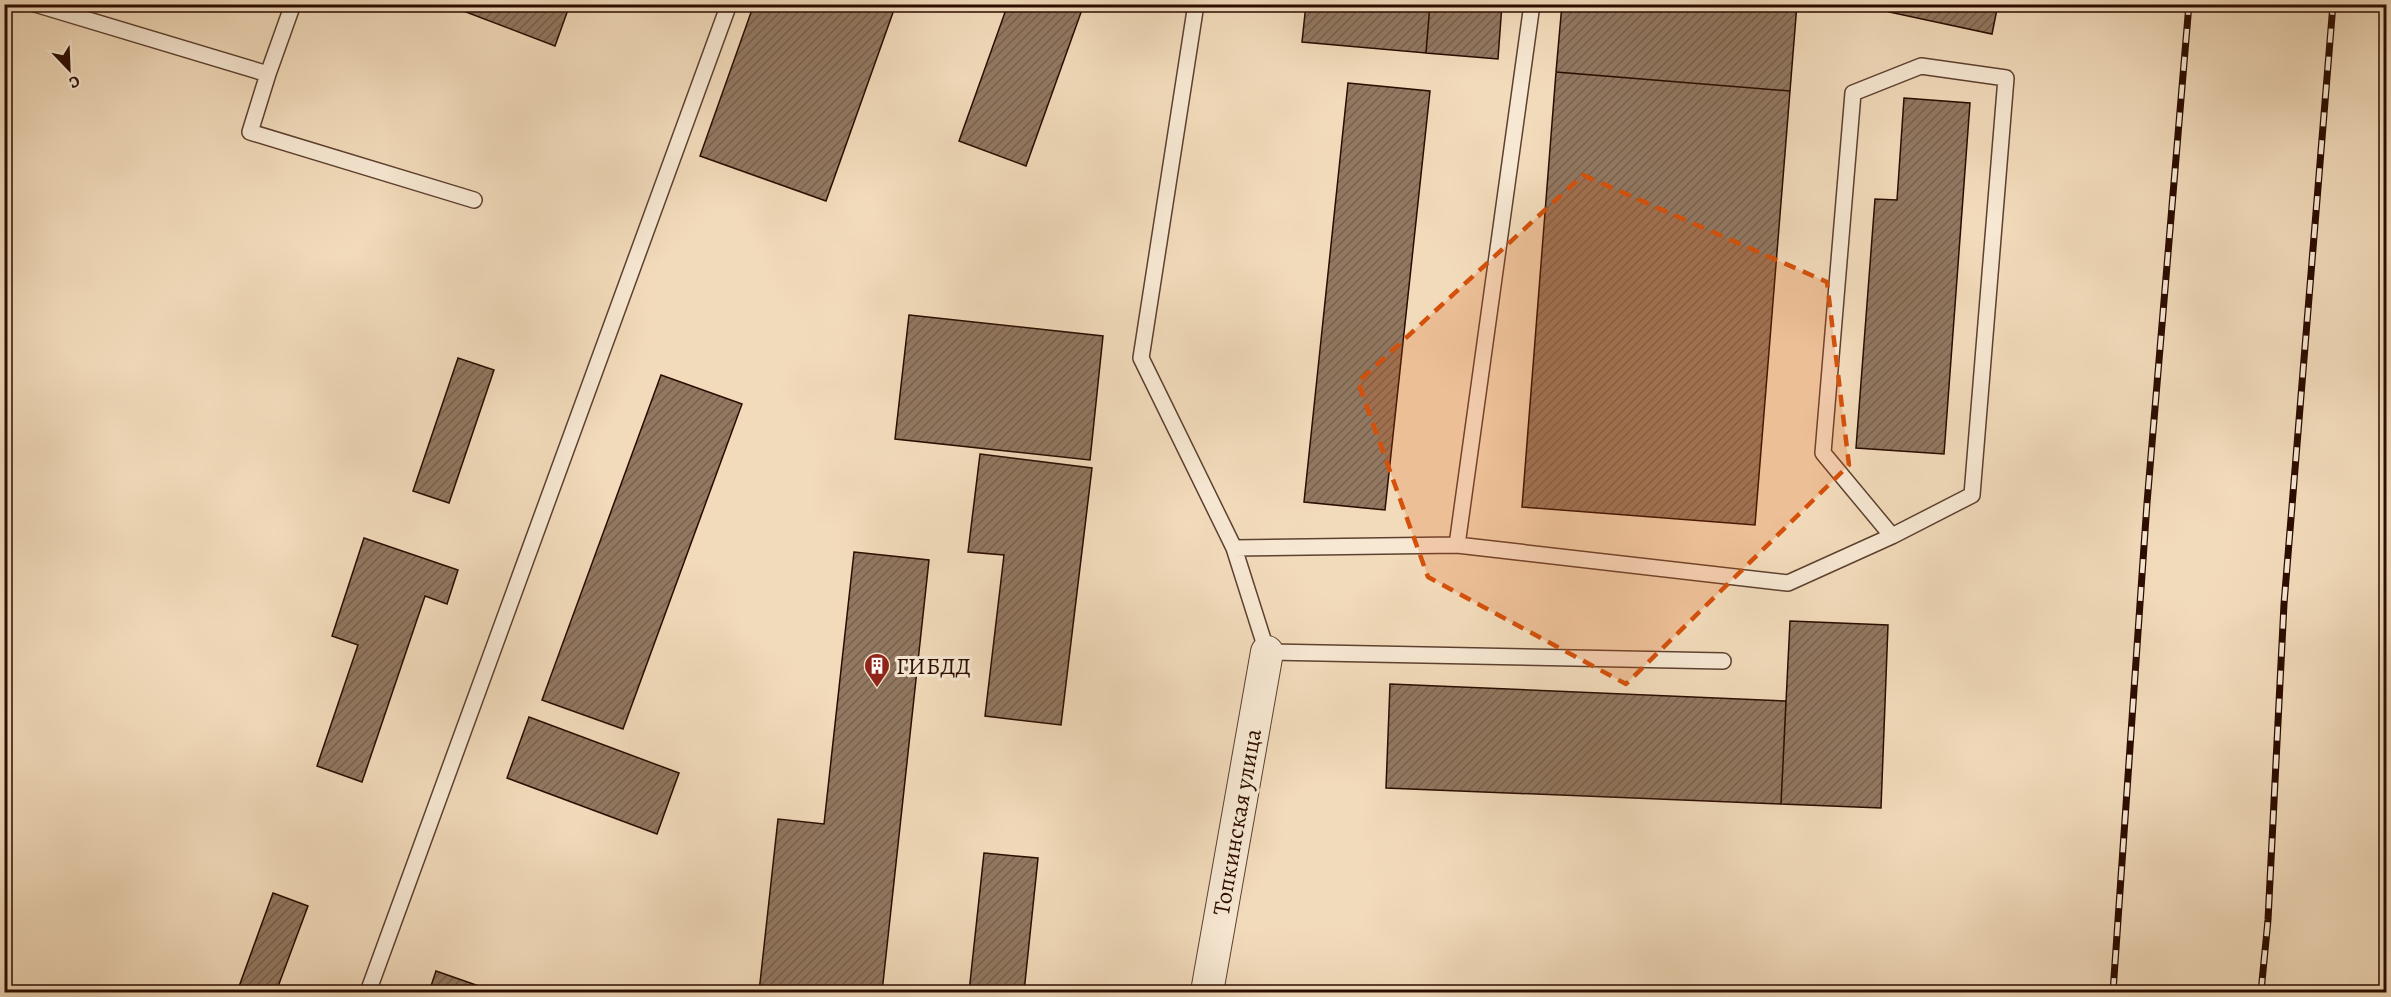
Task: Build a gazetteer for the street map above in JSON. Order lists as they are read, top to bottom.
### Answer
{
  "streets": {
    "street": ["Топкинская улица"]
  },
  "places": {
    "building": ["ГИБДД"]
  },
  "north": "bottom right"
}
